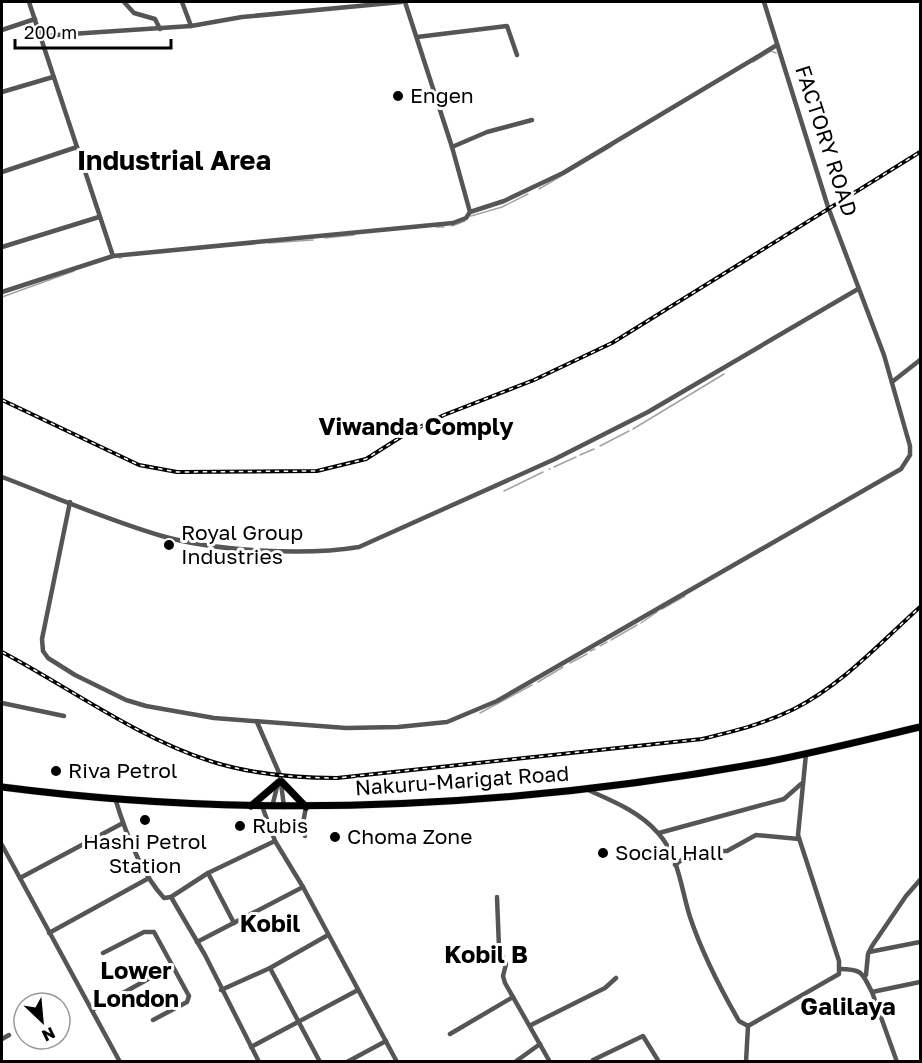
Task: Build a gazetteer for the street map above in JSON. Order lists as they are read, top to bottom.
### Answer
{
  "streets": {
    "main road": ["Nakuru-Marigat Road"],
    "street": ["FACTORY ROAD"]
  },
  "districts": [
    "Industrial Area",
    "Viwanda Comply",
    "Kobil",
    "Kobil B",
    "Lower London",
    "Galilaya"
  ],
  "places": [
    "Engen",
    "Royal Group Industries",
    "Riva Petrol",
    "Hashi Petrol Station",
    "Rubis",
    "Choma Zone",
    "Social Hall"
  ],
  "scale_bar": "200 m",
  "north": "bottom right"
}
